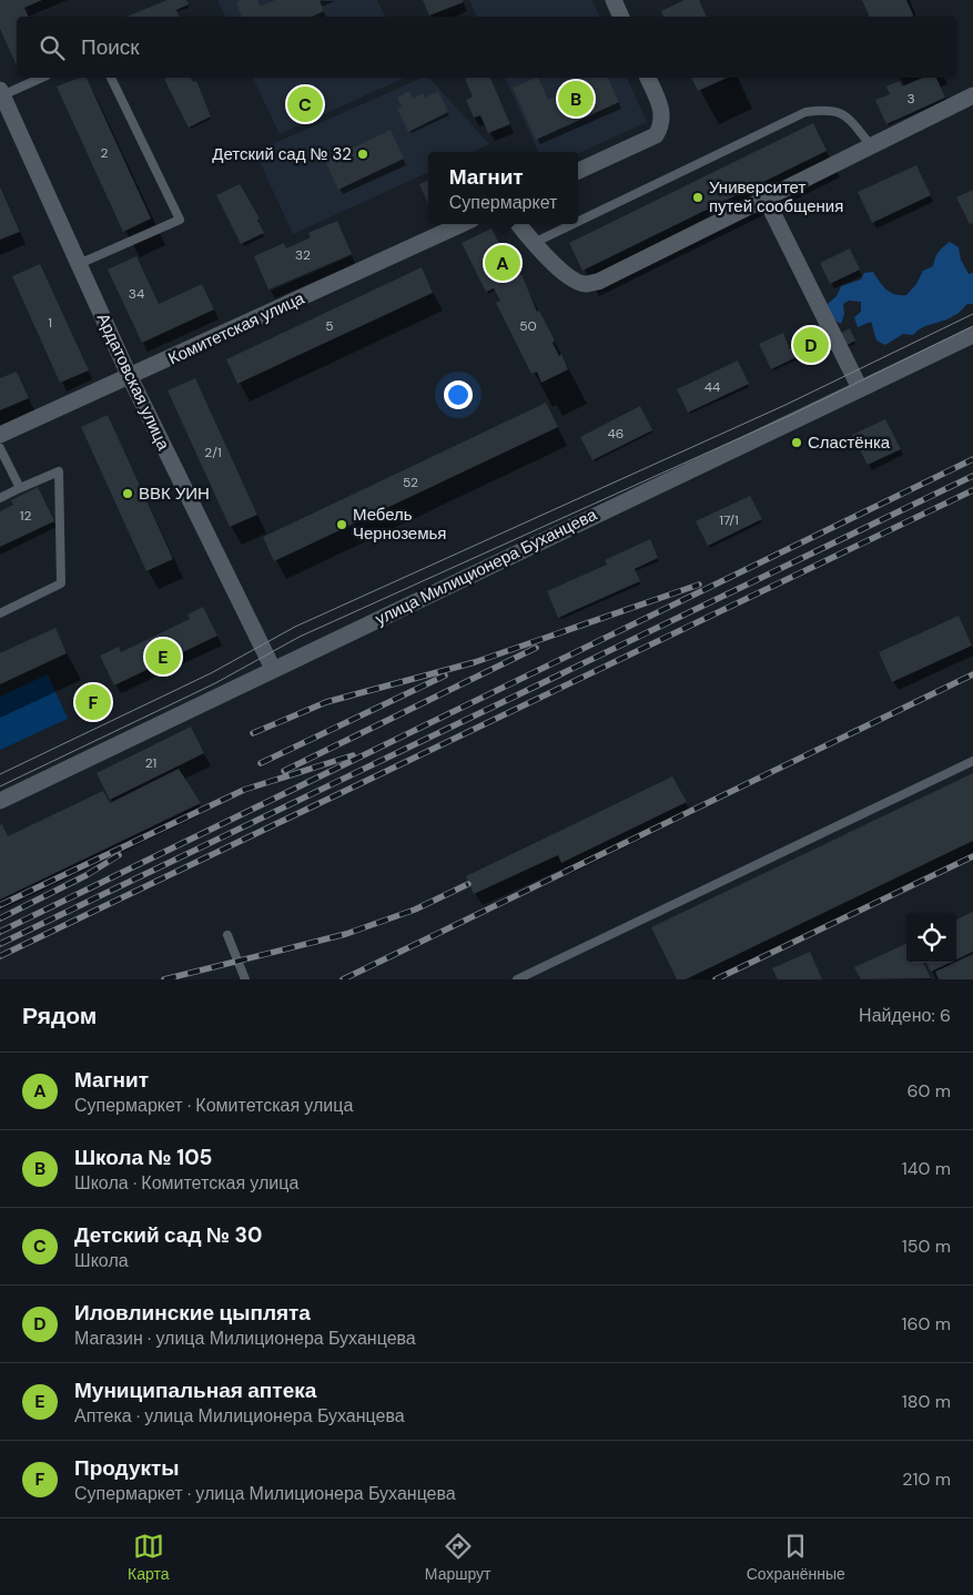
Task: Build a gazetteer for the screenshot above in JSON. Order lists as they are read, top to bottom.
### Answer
{
  "streets": {
    "street": ["Комитетская улица", "Ардатовская улица", "улица Милиционера Буханцева"]
  },
  "crossings": [
    ["Комитетская улица", "Ардатовская улица"],
    ["Ардатовская улица", "улица Милиционера Буханцева"]
  ],
  "places": [
    "Детский сад № 32",
    "Университет путей сообщения",
    "Сластёнка",
    "ВВК УИН",
    "Мебель Черноземья"
  ],
  "house_numbers": [
    "3",
    "2",
    "32",
    "34",
    "1",
    "5",
    "50",
    "44",
    "46",
    "2/1",
    "52",
    "12",
    "17/1",
    "21"
  ],
  "page": {
    "search": "Поиск",
    "pins": [
      "B",
      "C",
      "A",
      "D",
      "E",
      "F"
    ],
    "popup": ["Магнит", "Супермаркет"],
    "heading": ["Рядом", "Найдено: 6"],
    "list": [
      {
        "mark": "A",
        "name": "Магнит",
        "note": "Супермаркет · Комитетская улица",
        "value": "60 m"
      },
      {
        "mark": "B",
        "name": "Школа № 105",
        "note": "Школа · Комитетская улица",
        "value": "140 m"
      },
      {
        "mark": "C",
        "name": "Детский сад № 30",
        "note": "Школа",
        "value": "150 m"
      },
      {
        "mark": "D",
        "name": "Иловлинские цыплята",
        "note": "Магазин · улица Милиционера Буханцева",
        "value": "160 m"
      },
      {
        "mark": "E",
        "name": "Муниципальная аптека",
        "note": "Аптека · улица Милиционера Буханцева",
        "value": "180 m"
      },
      {
        "mark": "F",
        "name": "Продукты",
        "note": "Супермаркет · улица Милиционера Буханцева",
        "value": "210 m"
      }
    ],
    "nav": ["Карта", "Маршрут", "Сохранённые"]
  }
}
